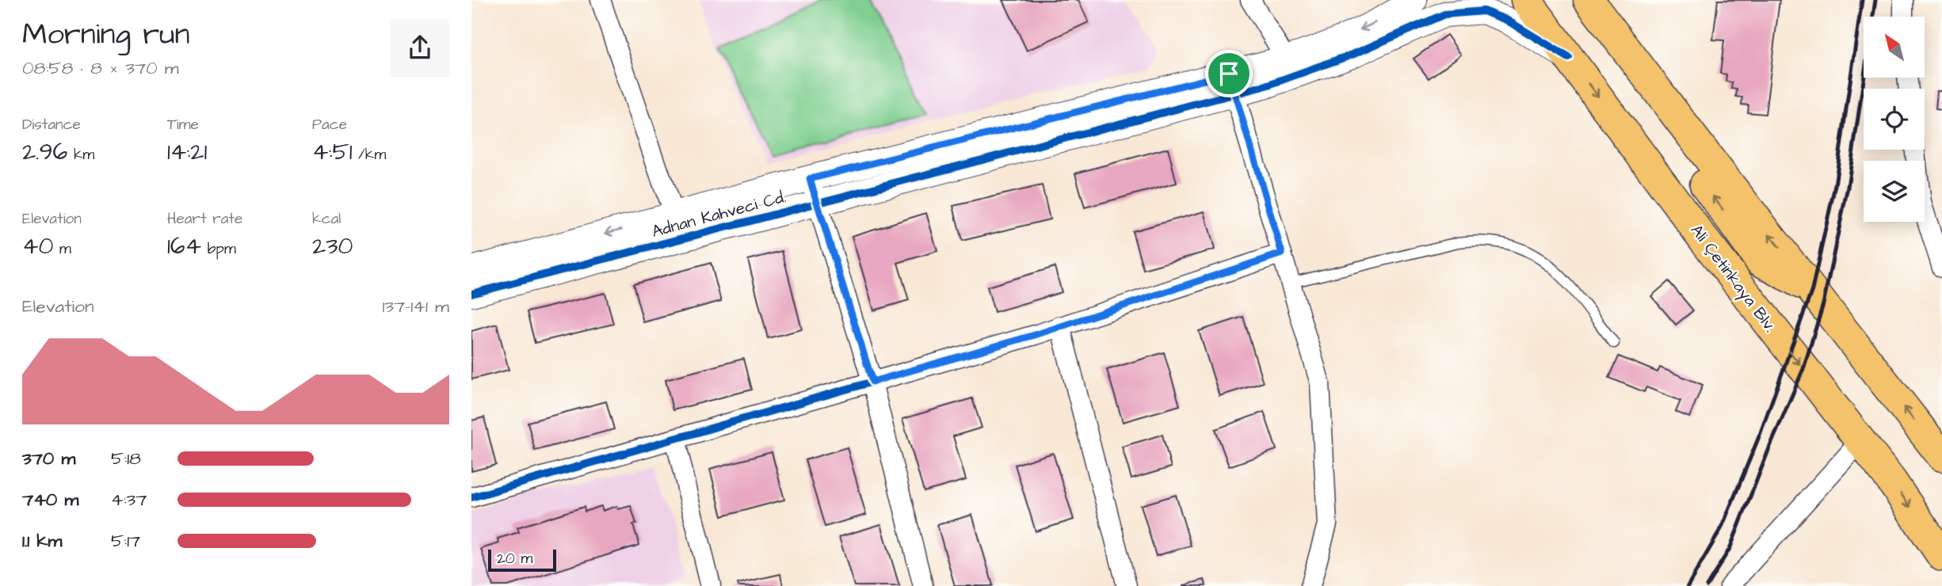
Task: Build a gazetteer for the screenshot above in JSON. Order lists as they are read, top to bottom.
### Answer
{
  "streets": {
    "main road": ["Ali Çetinkaya Blv."],
    "street": ["Adnan Kahveci Cd."]
  },
  "crossings": [
    ["Adnan Kahveci Cd.", "Ali Çetinkaya Blv."]
  ],
  "scale_bar": "20 m",
  "north": "top left",
  "page": {
    "heading": ["Morning run", "08:58 · 8 × 370 m"],
    "stats": [
      ["Distance", "2.96 km"],
      ["Time", "14:21"],
      ["Pace", "4:51 /km"],
      ["Elevation", "40 m"],
      ["Heart rate", "164 bpm"],
      ["kcal", "230"]
    ],
    "chart": ["Elevation", "137–141 m"],
    "list": [
      {
        "name": "370 m",
        "note": "5:18"
      },
      {
        "name": "740 m",
        "note": "4:37"
      },
      {
        "name": "1.1 km",
        "note": "5:17"
      }
    ],
    "scale": "20 m"
  }
}
